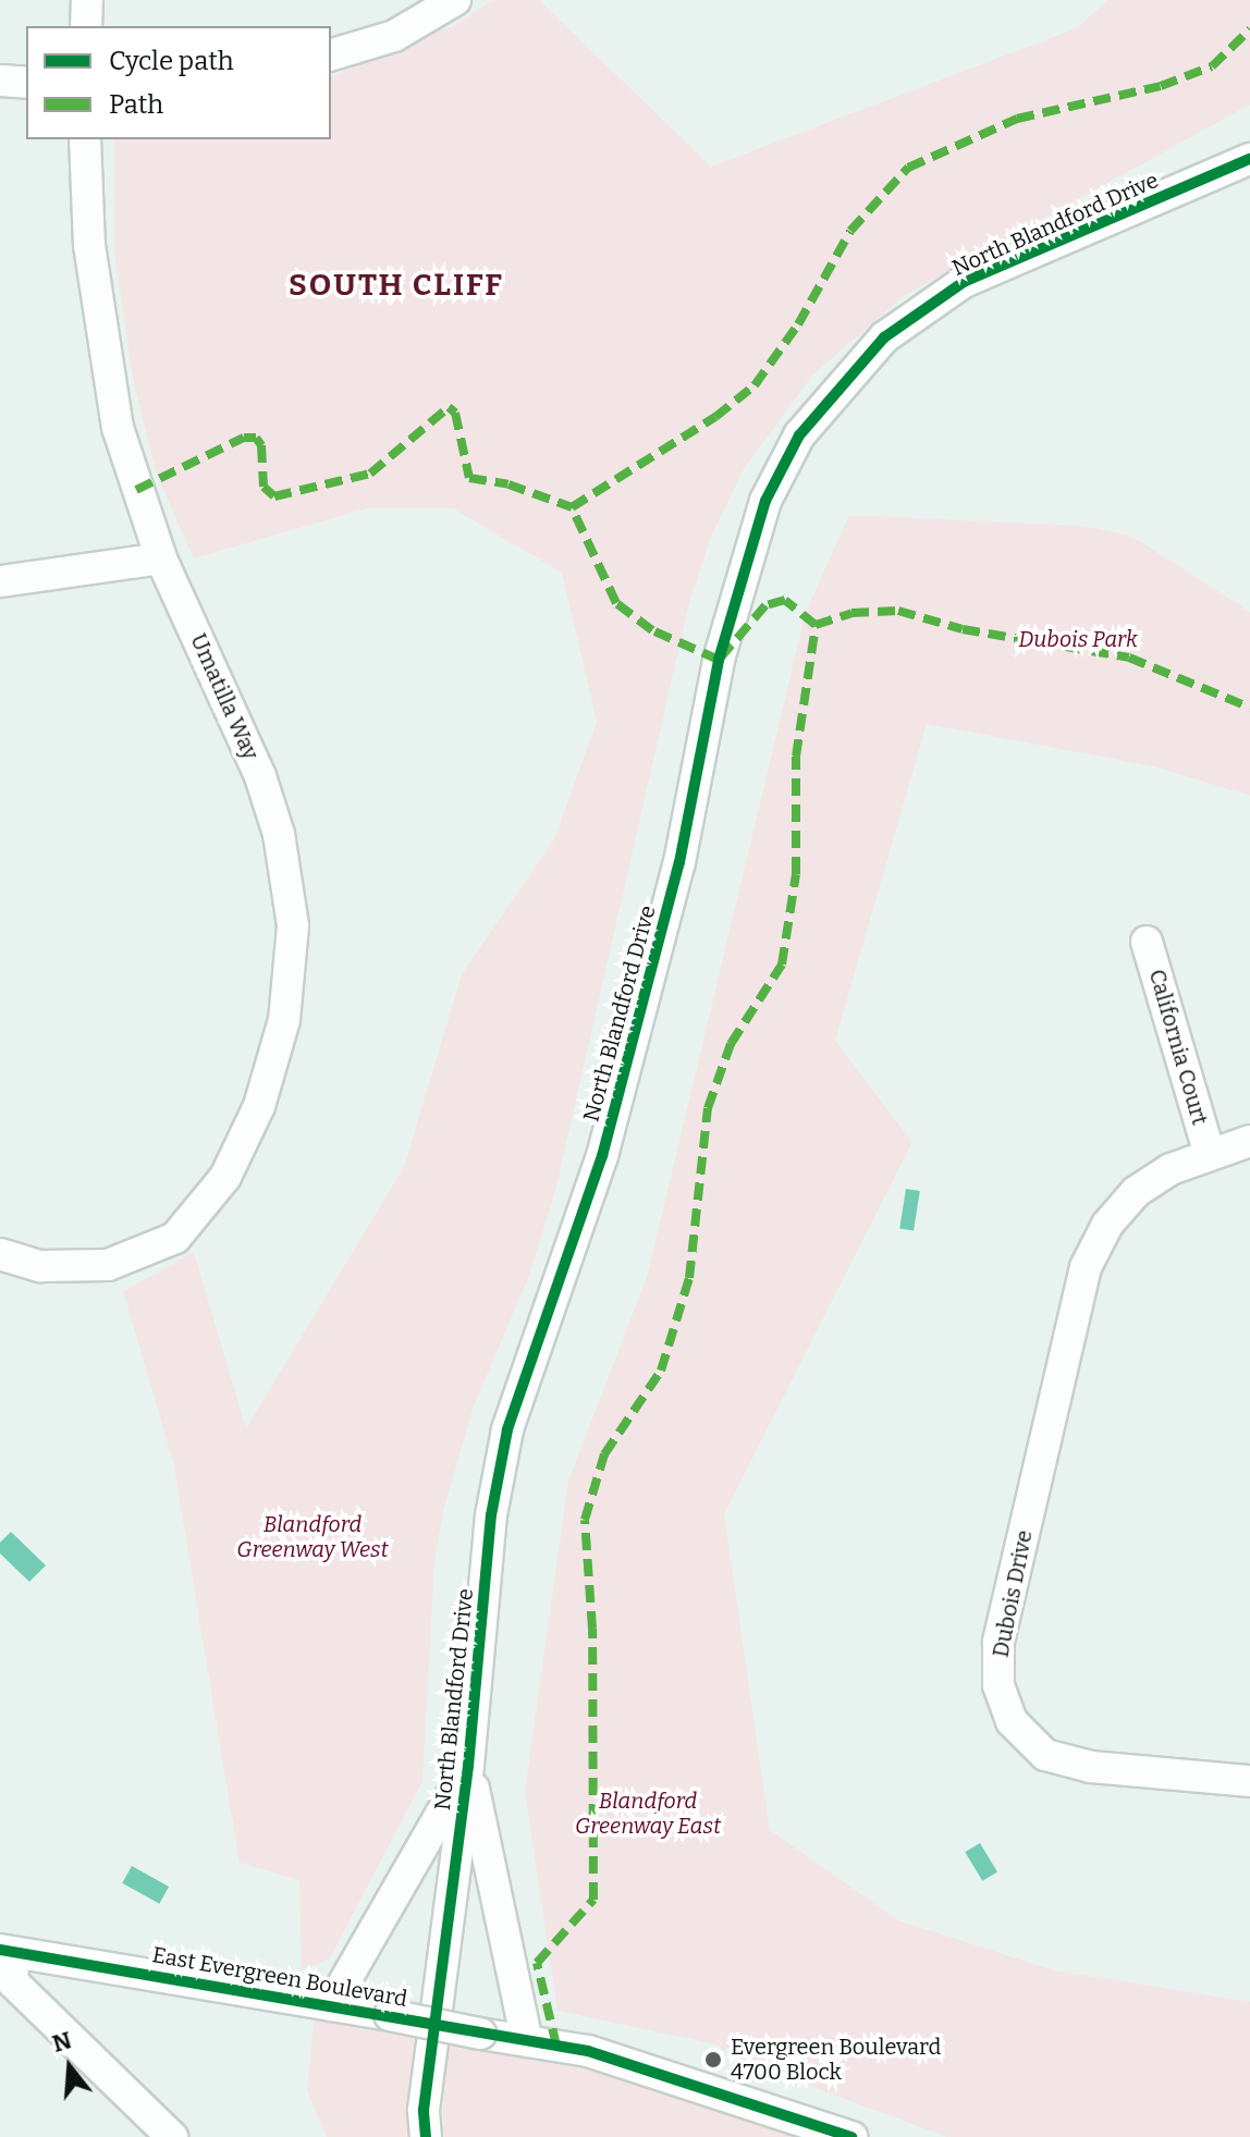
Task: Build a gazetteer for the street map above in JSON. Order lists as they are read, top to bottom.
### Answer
{
  "streets": {
    "street": [
      "North Blandford Drive",
      "Umatilla Way",
      "California Court",
      "Dubois Drive",
      "East Evergreen Boulevard"
    ]
  },
  "crossings": [
    ["California Court", "Dubois Drive"]
  ],
  "districts": ["SOUTH CLIFF"],
  "parks": ["Dubois Park", "Blandford Greenway West", "Blandford Greenway East"],
  "places": ["Evergreen Boulevard 4700 Block"],
  "legend": ["Cycle path", "Path"],
  "north": "top"
}
